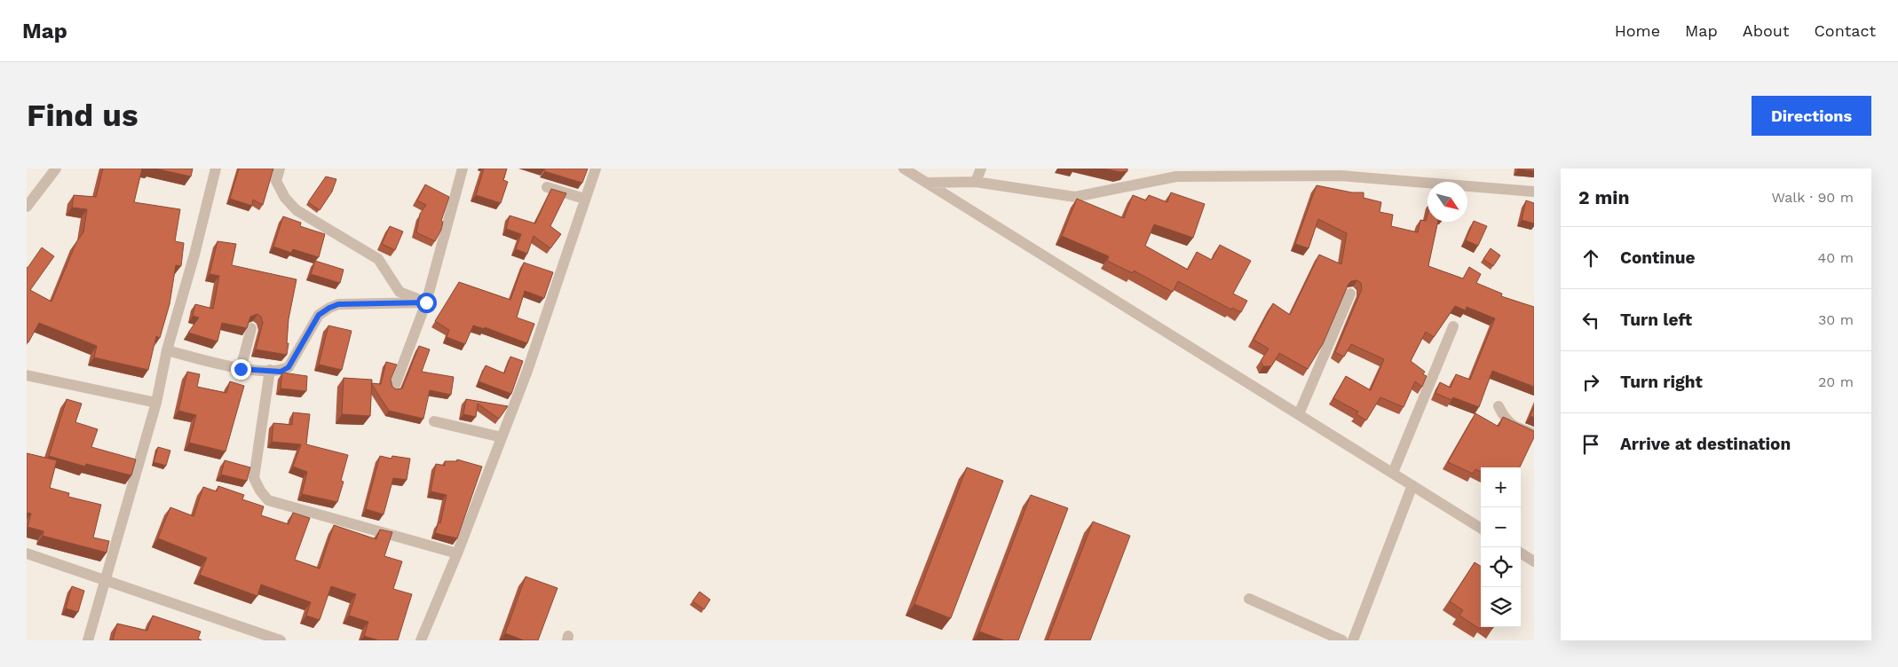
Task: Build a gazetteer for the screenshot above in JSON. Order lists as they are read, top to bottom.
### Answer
{
  "north": "bottom right",
  "page": {
    "header": "Map",
    "nav": [
      "Home",
      "Map",
      "About",
      "Contact"
    ],
    "buttons": "Directions",
    "title": "Find us",
    "heading": ["2 min", "Walk · 90 m"],
    "list": [
      ["Continue", "40 m"],
      ["Turn left", "30 m"],
      ["Turn right", "20 m"],
      "Arrive at destination"
    ],
    "map_buttons": ["+", "−"]
  }
}
